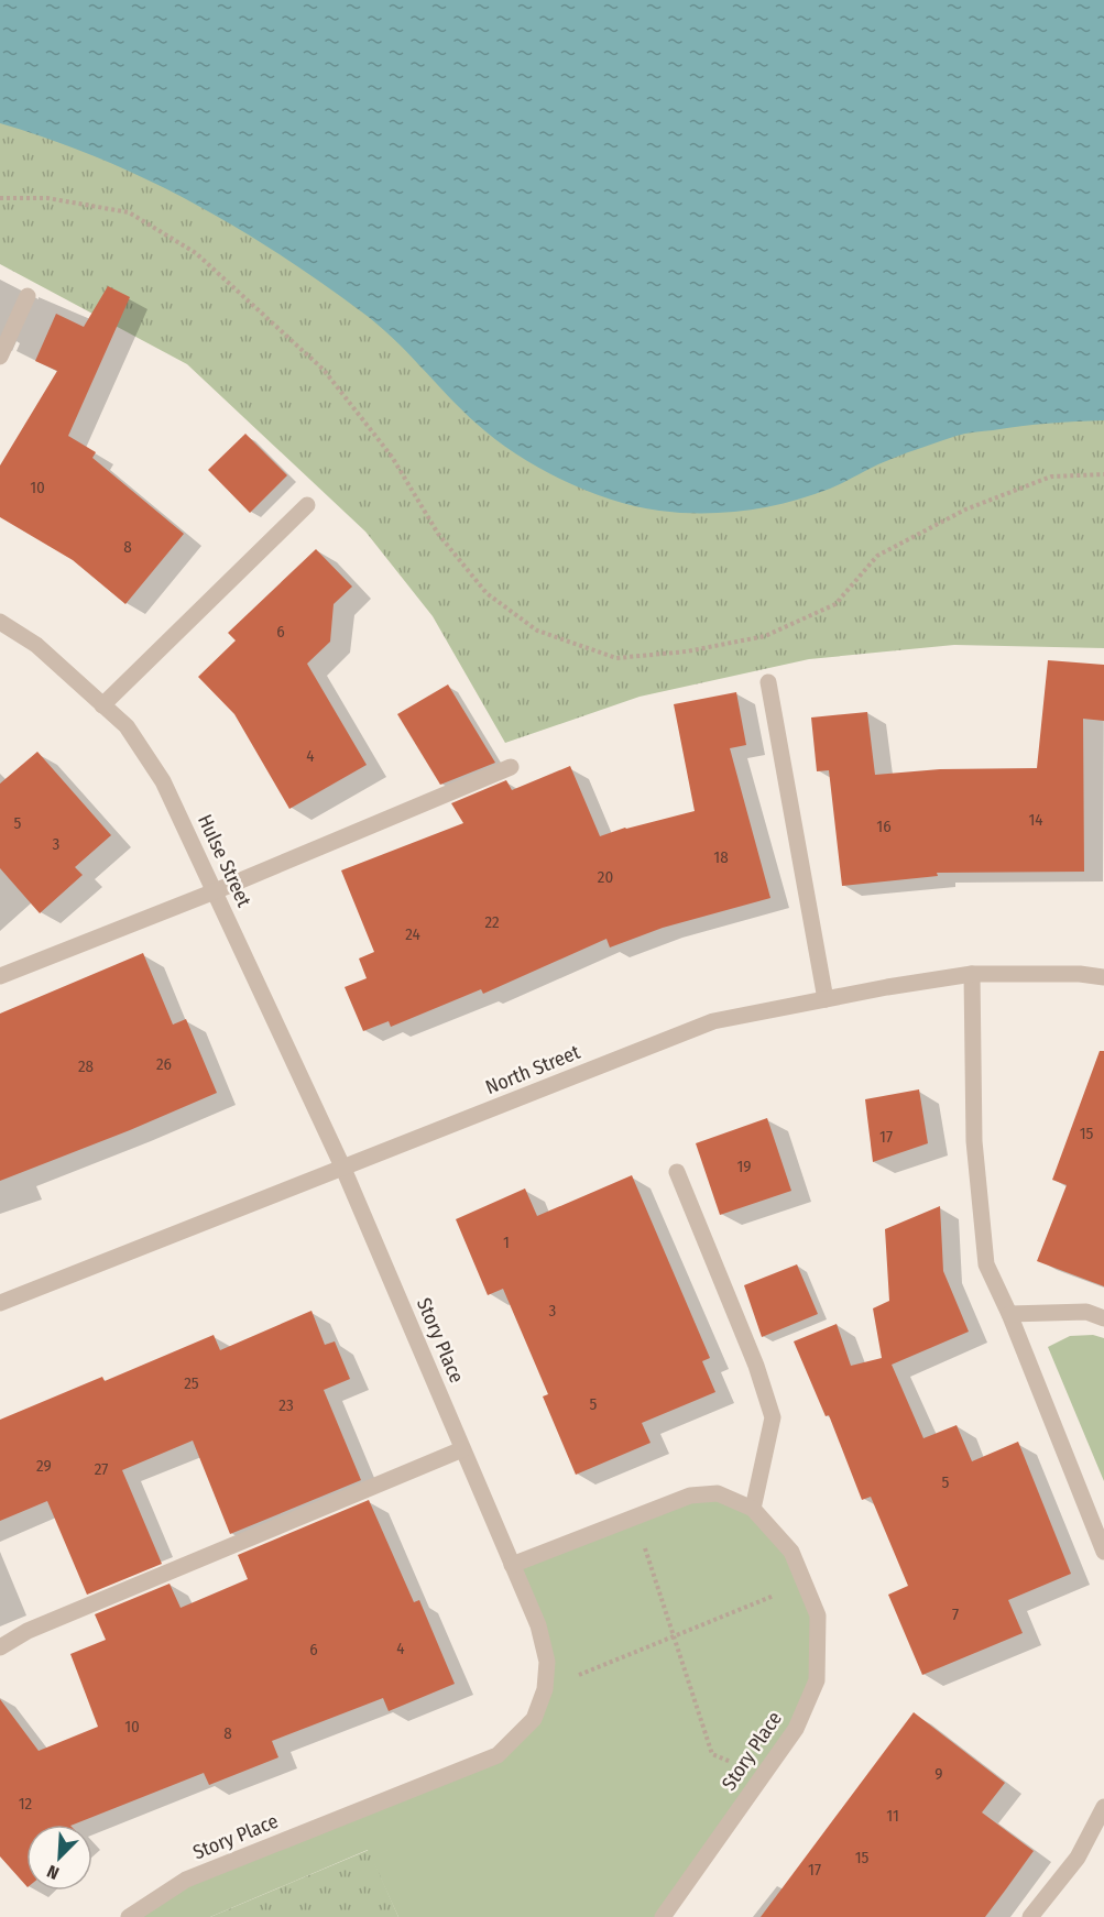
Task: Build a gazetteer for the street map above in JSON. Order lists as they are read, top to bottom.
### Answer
{
  "streets": {
    "street": ["Hulse Street", "North Street", "Story Place"]
  },
  "crossings": [
    ["Hulse Street", "North Street"],
    ["Hulse Street", "Story Place"],
    ["North Street", "Story Place"]
  ],
  "house_numbers": [
    "10",
    "8",
    "6",
    "4",
    "14",
    "5",
    "16",
    "3",
    "18",
    "20",
    "22",
    "24",
    "26",
    "28",
    "15",
    "17",
    "19",
    "1",
    "3",
    "25",
    "5",
    "23",
    "29",
    "27",
    "5",
    "7",
    "4",
    "6",
    "10",
    "8",
    "9",
    "12",
    "11",
    "15",
    "17"
  ],
  "north": "bottom left"
}
